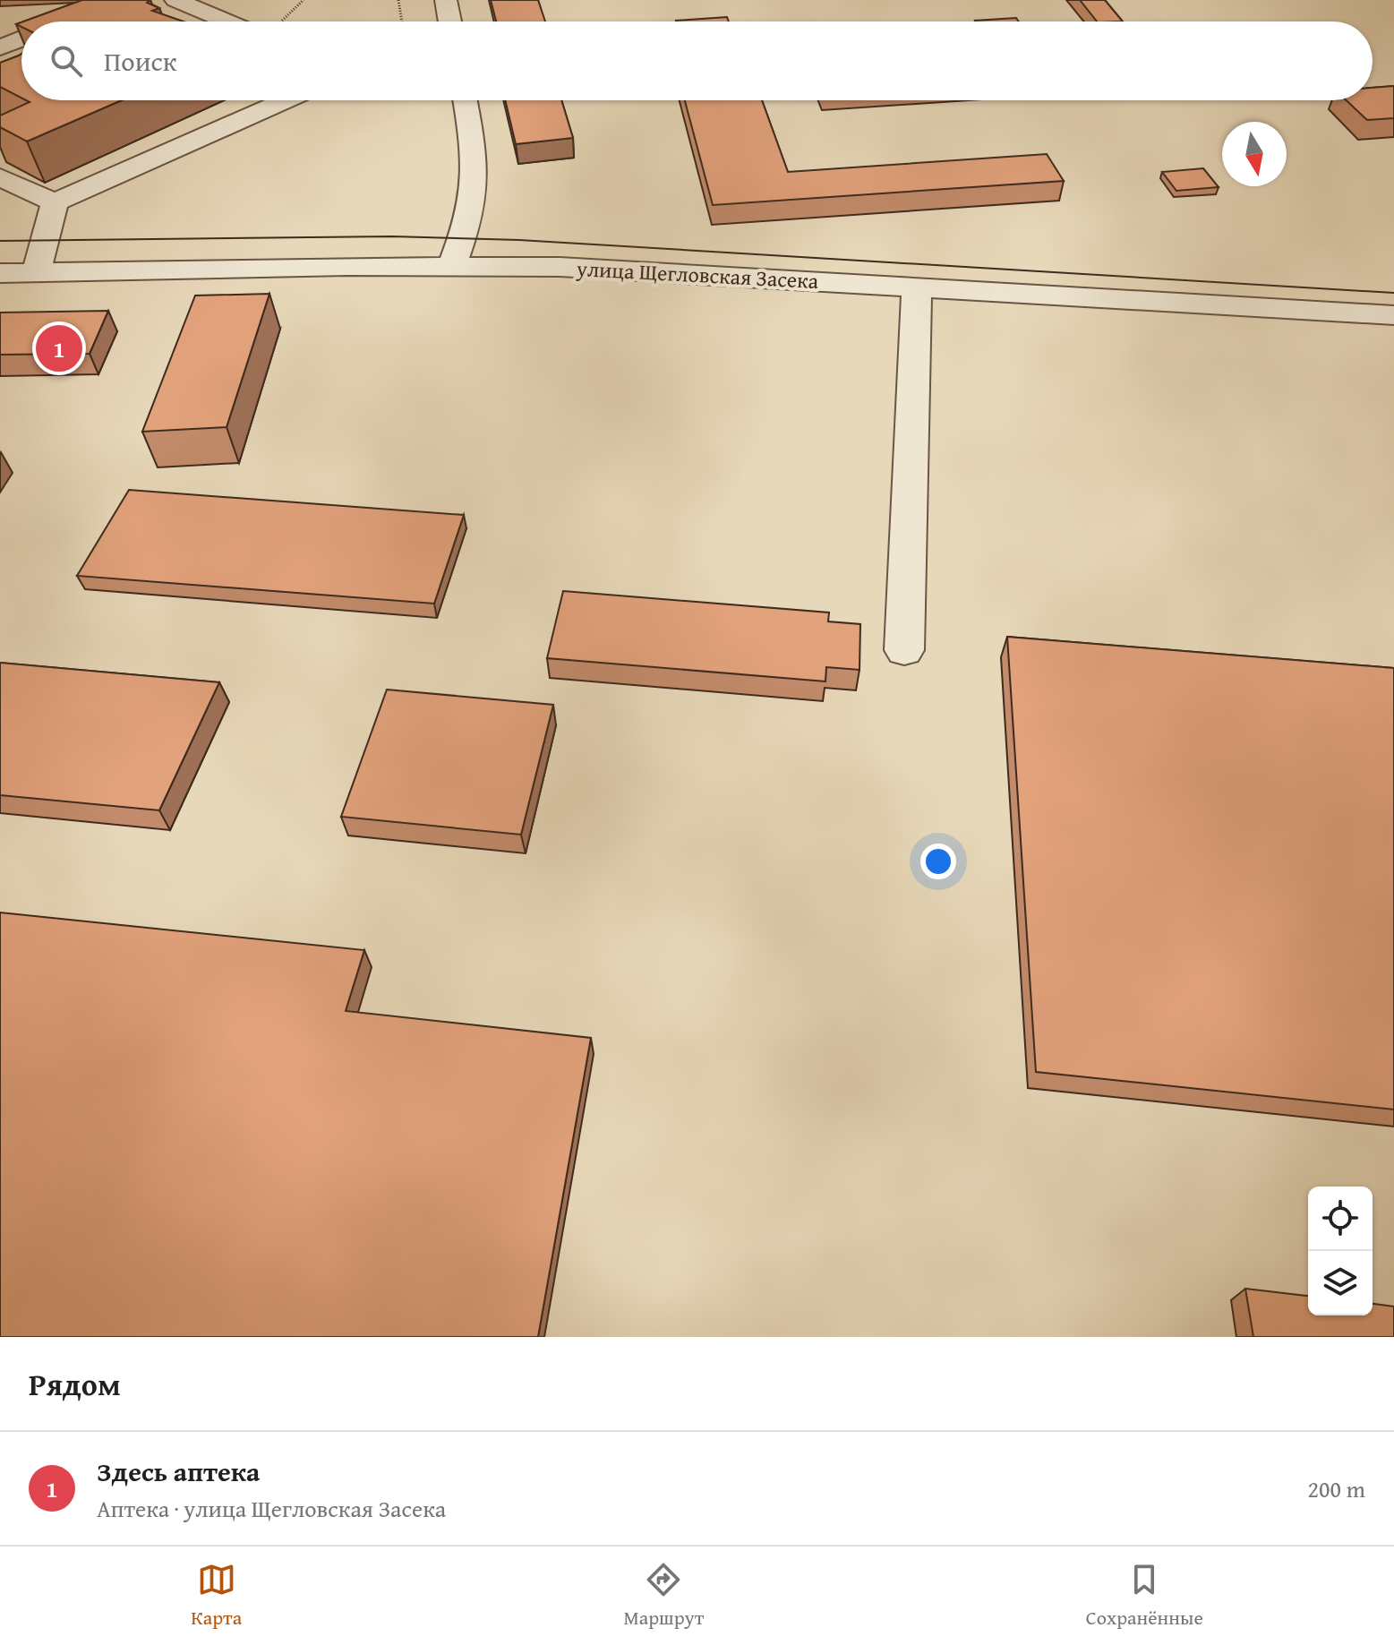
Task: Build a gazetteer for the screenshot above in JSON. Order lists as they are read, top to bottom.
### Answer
{
  "streets": {
    "street": ["улица Щегловская Засека"]
  },
  "north": "bottom",
  "page": {
    "search": "Поиск",
    "pins": "1",
    "heading": "Рядом",
    "list": [
      {
        "mark": "1",
        "name": "Здесь аптека",
        "note": "Аптека · улица Щегловская Засека",
        "value": "200 m"
      }
    ],
    "nav": ["Карта", "Маршрут", "Сохранённые"]
  }
}
